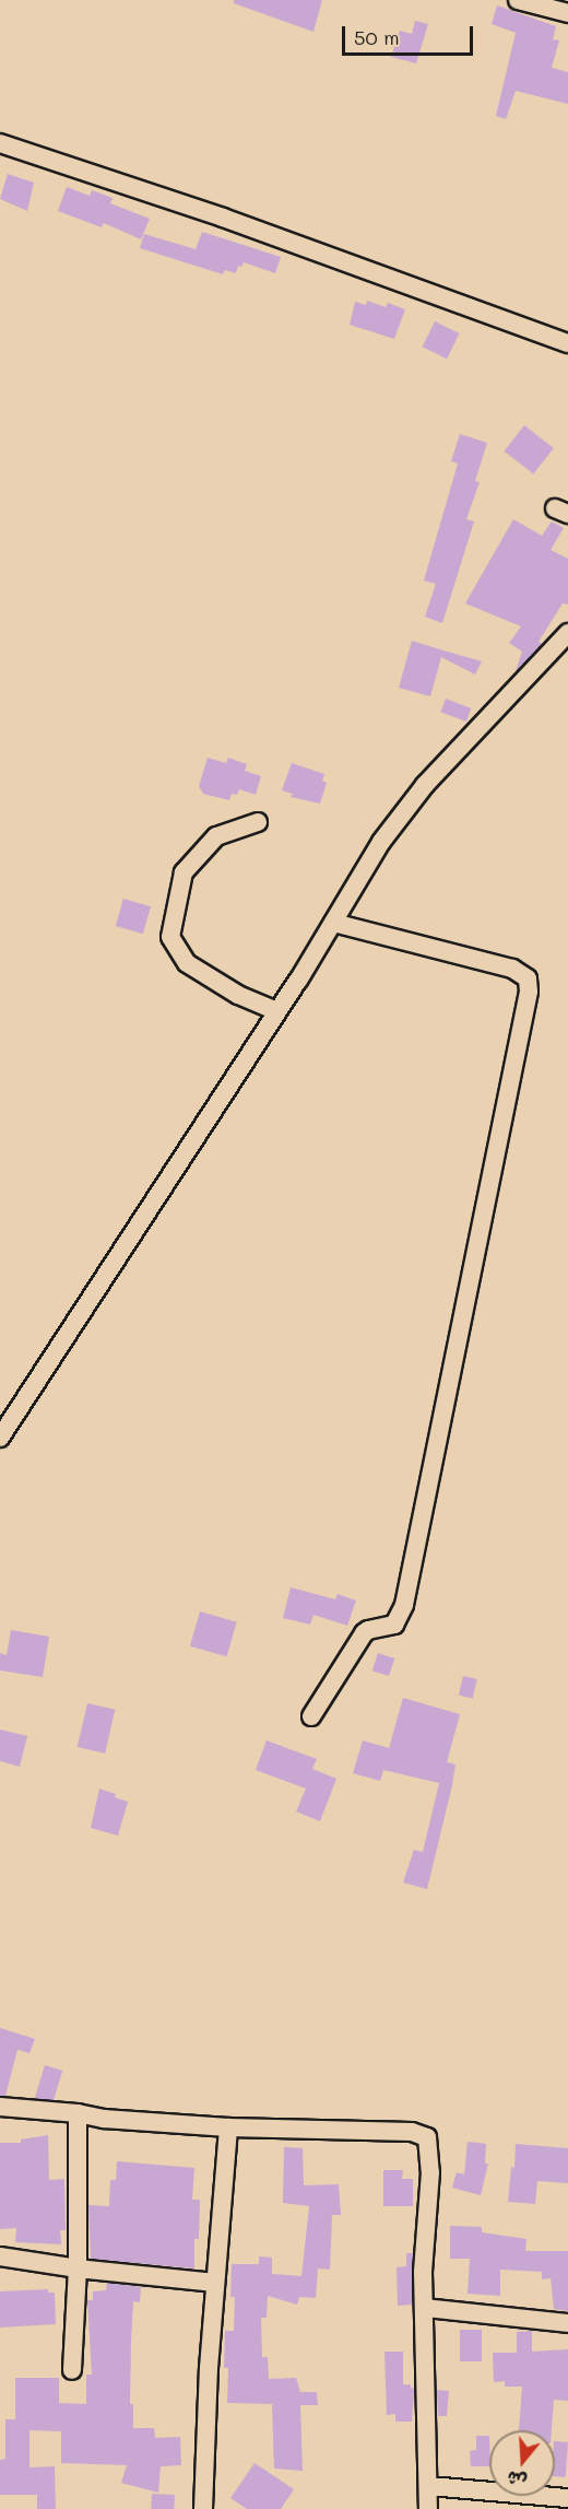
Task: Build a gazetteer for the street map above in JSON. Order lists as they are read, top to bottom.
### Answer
{
  "scale_bar": "50 m",
  "north": "bottom"
}
